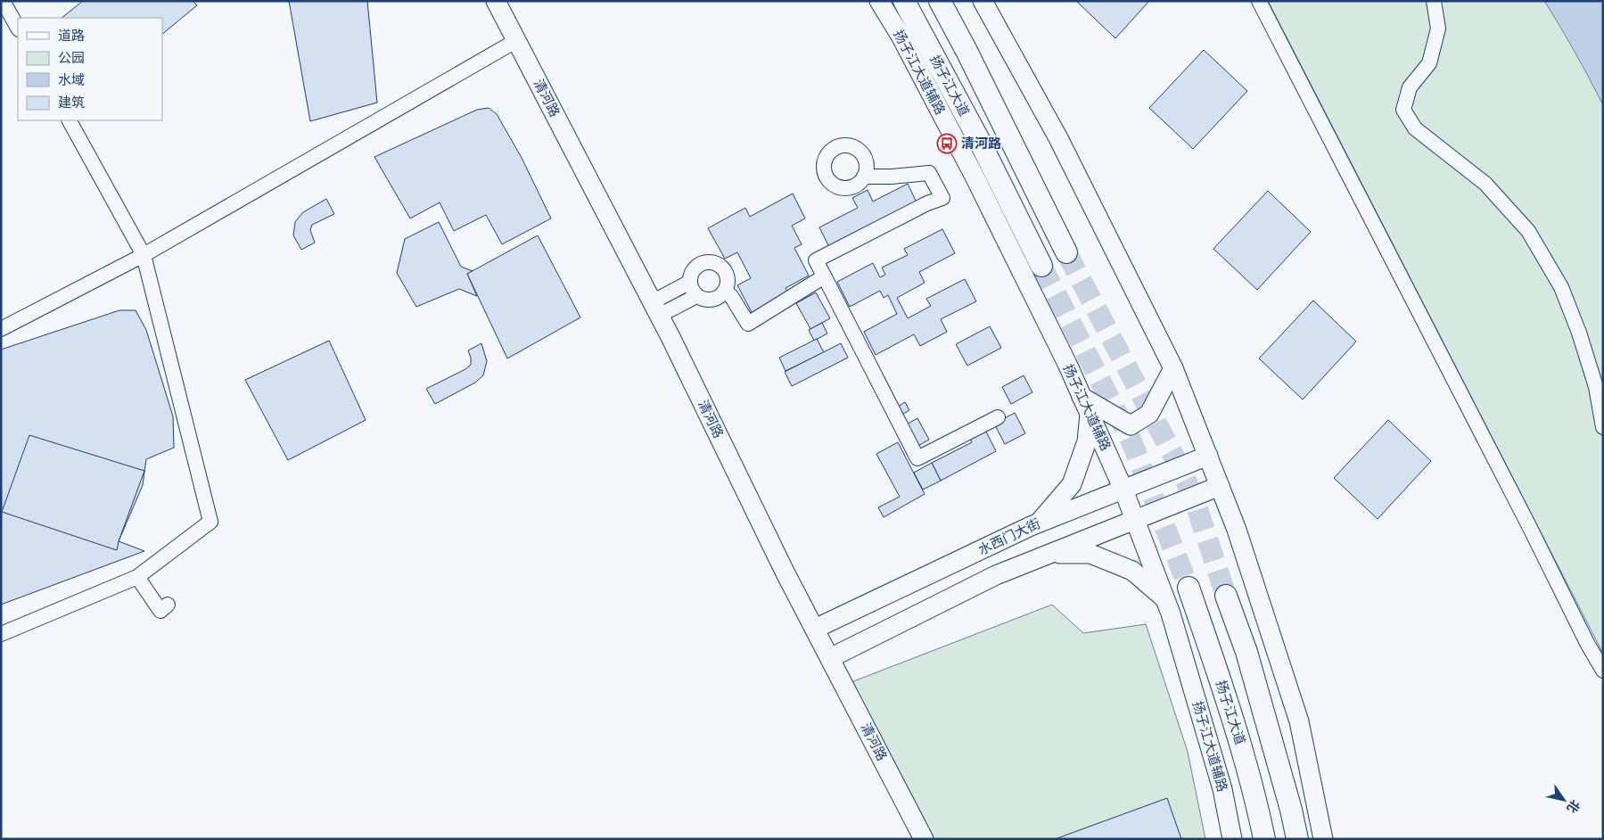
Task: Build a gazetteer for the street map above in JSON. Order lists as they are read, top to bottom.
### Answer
{
  "streets": {
    "highway": ["扬子江大道"],
    "main road": ["扬子江大道辅路", "清河路", "水西门大街"]
  },
  "crossings": [
    ["扬子江大道辅路", "水西门大街"],
    ["清河路", "水西门大街"]
  ],
  "places": {
    "bus stop": ["清河路"]
  },
  "legend": [
    "道路",
    "公园",
    "水域",
    "建筑"
  ],
  "north": "bottom right"
}
